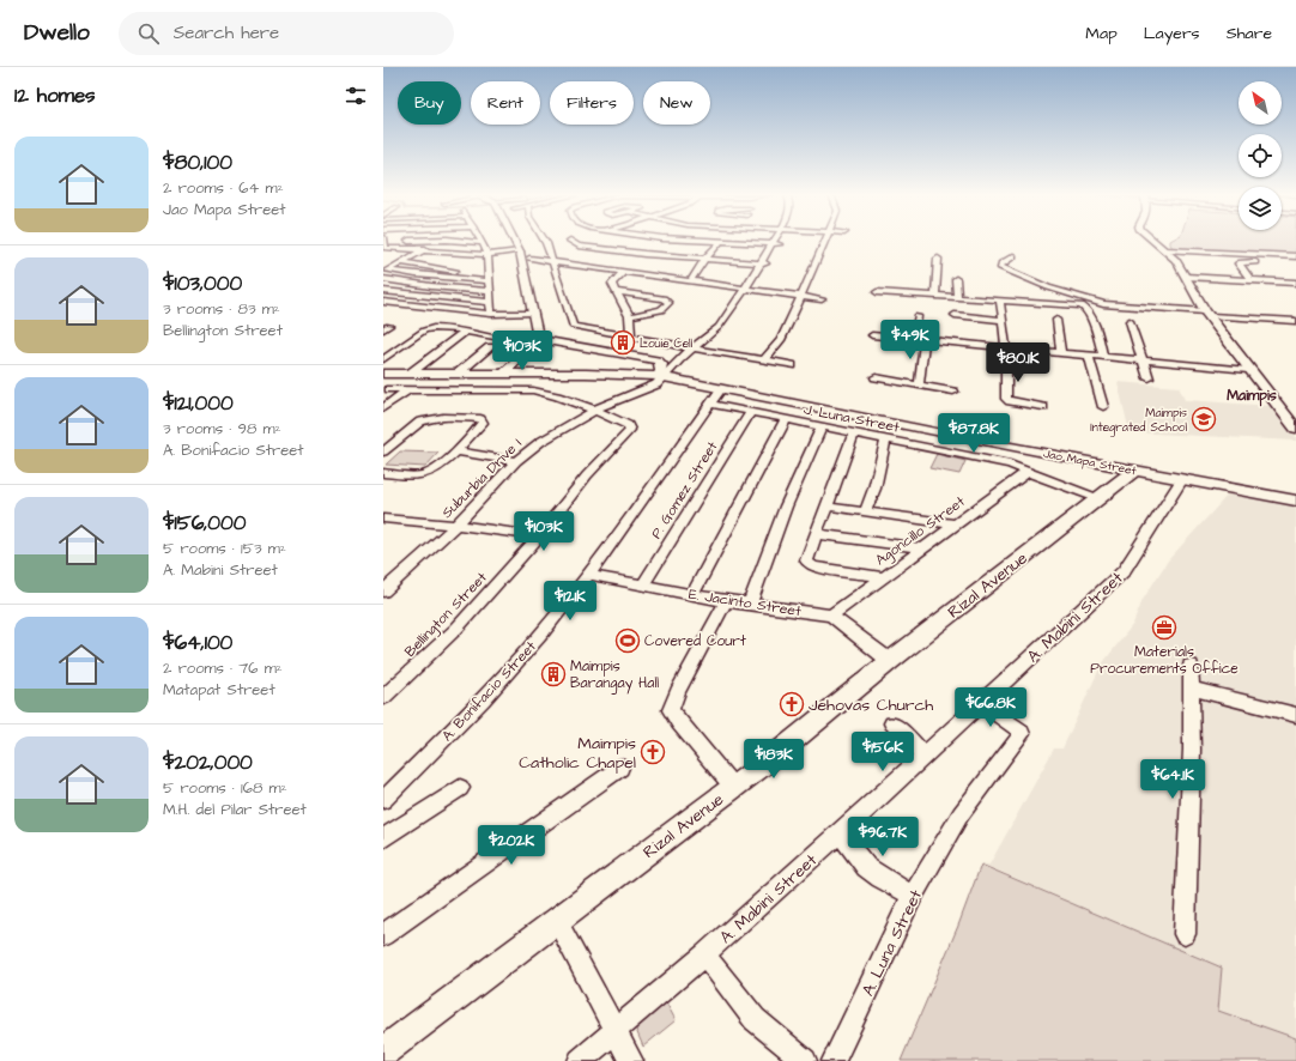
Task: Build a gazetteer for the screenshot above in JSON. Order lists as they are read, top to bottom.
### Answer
{
  "streets": {
    "street": [
      "J. Luna Street",
      "Jao Mapa Street",
      "Suburbia Drive I",
      "P. Gomez Street",
      "Agoncillo Street",
      "Rizal Avenue",
      "E. Jacinto Street",
      "Bellington Street",
      "A. Mabini Street",
      "A. Bonifacio Street",
      "A. Luna Street"
    ]
  },
  "crossings": [
    ["J. Luna Street", "P. Gomez Street"],
    ["J. Luna Street", "Agoncillo Street"],
    ["J. Luna Street", "Rizal Avenue"],
    ["J. Luna Street", "A. Bonifacio Street"],
    ["Jao Mapa Street", "Suburbia Drive I"],
    ["Jao Mapa Street", "Rizal Avenue"],
    ["Jao Mapa Street", "A. Mabini Street"],
    ["Jao Mapa Street", "A. Bonifacio Street"],
    ["Suburbia Drive I", "Bellington Street"],
    ["P. Gomez Street", "E. Jacinto Street"],
    ["Agoncillo Street", "E. Jacinto Street"],
    ["Rizal Avenue", "E. Jacinto Street"],
    ["E. Jacinto Street", "A. Bonifacio Street"],
    ["A. Mabini Street", "A. Luna Street"]
  ],
  "districts": ["Maimpis"],
  "places": {
    "building": ["Louie Cell", "Maimpis Barangay Hall"],
    "school or university": ["Maimpis Integrated School"],
    "office": ["Materials Procurements Office"],
    "sports": ["Covered Court"],
    "church": ["Jehovas Church", "Maimpis Catholic Chapel"]
  },
  "north": "top left",
  "page": {
    "header": "Dwello",
    "search": "Search here",
    "nav": ["Map", "Layers", "Share"],
    "heading": "12 homes",
    "chip": [
      "Buy",
      "Rent",
      "Filters",
      "New"
    ],
    "list": [
      {
        "name": "$80,100",
        "note": "2 rooms · 64 m² · Jao Mapa Street"
      },
      {
        "name": "$103,000",
        "note": "3 rooms · 83 m² · Bellington Street"
      },
      {
        "name": "$121,000",
        "note": "3 rooms · 98 m² · A. Bonifacio Street"
      },
      {
        "name": "$156,000",
        "note": "5 rooms · 153 m² · A. Mabini Street"
      },
      {
        "name": "$64,100",
        "note": "2 rooms · 76 m² · Matapat Street"
      },
      {
        "name": "$202,000",
        "note": "5 rooms · 168 m² · M.H. del Pilar Street"
      }
    ],
    "price": [
      "$49K",
      "$103K",
      "$80.1K",
      "$87.8K",
      "$103K",
      "$121K",
      "$66.8K",
      "$156K",
      "$183K",
      "$64.1K",
      "$96.7K",
      "$202K"
    ]
  }
}
